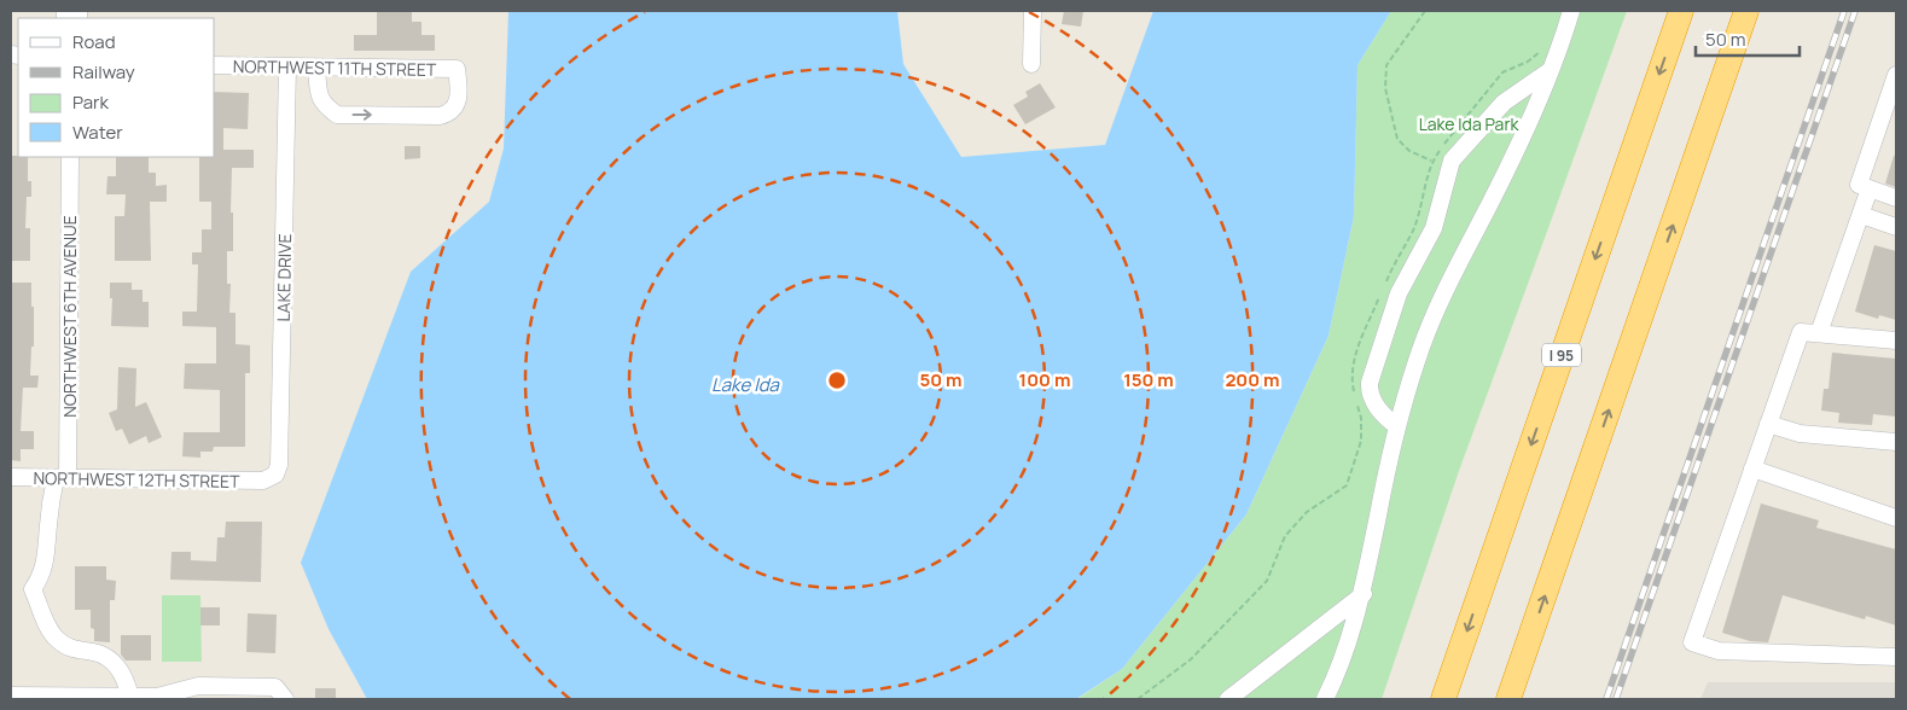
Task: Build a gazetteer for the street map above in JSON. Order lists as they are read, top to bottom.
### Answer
{
  "streets": {
    "highway": ["I 95"],
    "street": [
      "NORTHWEST 11TH STREET",
      "LAKE DRIVE",
      "NORTHWEST 6TH AVENUE",
      "NORTHWEST 12TH STREET"
    ]
  },
  "crossings": [
    ["NORTHWEST 11TH STREET", "LAKE DRIVE"],
    ["LAKE DRIVE", "NORTHWEST 12TH STREET"],
    ["NORTHWEST 6TH AVENUE", "NORTHWEST 12TH STREET"]
  ],
  "water": ["Lake Ida"],
  "parks": ["Lake Ida Park"],
  "legend": [
    "Road",
    "Railway",
    "Park",
    "Water"
  ],
  "scale_bar": "50 m",
  "rings": [
    "50 m",
    "100 m",
    "150 m",
    "200 m"
  ]
}
